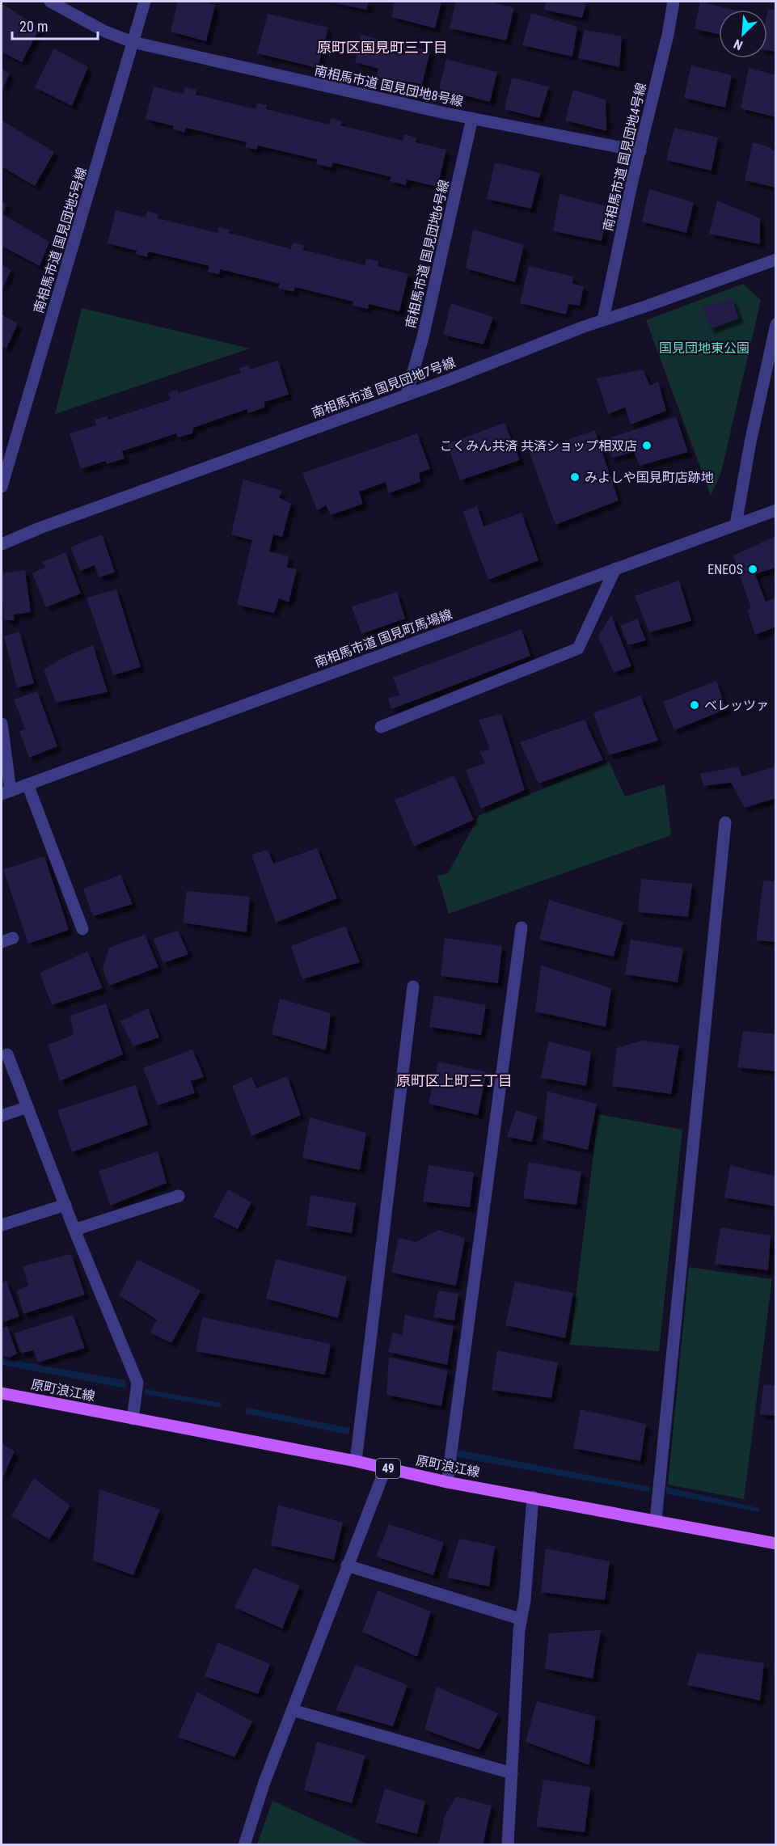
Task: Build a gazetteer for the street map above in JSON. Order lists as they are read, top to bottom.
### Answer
{
  "streets": {
    "main road": ["原町浪江線", "49"],
    "street": [
      "南相馬市道 国見団地8号線",
      "南相馬市道 国見団地4号線",
      "南相馬市道 国見団地5号線",
      "南相馬市道 国見団地6号線",
      "南相馬市道 国見団地7号線",
      "南相馬市道 国見町馬場線"
    ]
  },
  "crossings": [
    ["南相馬市道 国見団地8号線", "南相馬市道 国見団地4号線"],
    ["南相馬市道 国見団地8号線", "南相馬市道 国見団地5号線"],
    ["南相馬市道 国見団地8号線", "南相馬市道 国見団地6号線"],
    ["南相馬市道 国見団地4号線", "南相馬市道 国見団地7号線"],
    ["南相馬市道 国見団地6号線", "南相馬市道 国見団地7号線"]
  ],
  "districts": ["原町区国見町三丁目", "原町区上町三丁目"],
  "parks": ["国見団地東公園"],
  "places": [
    "こくみん共済 共済ショップ相双店",
    "みよしや国見町店跡地",
    "ENEOS",
    "ベレッツァ"
  ],
  "scale_bar": "20 m",
  "north": "bottom left"
}
